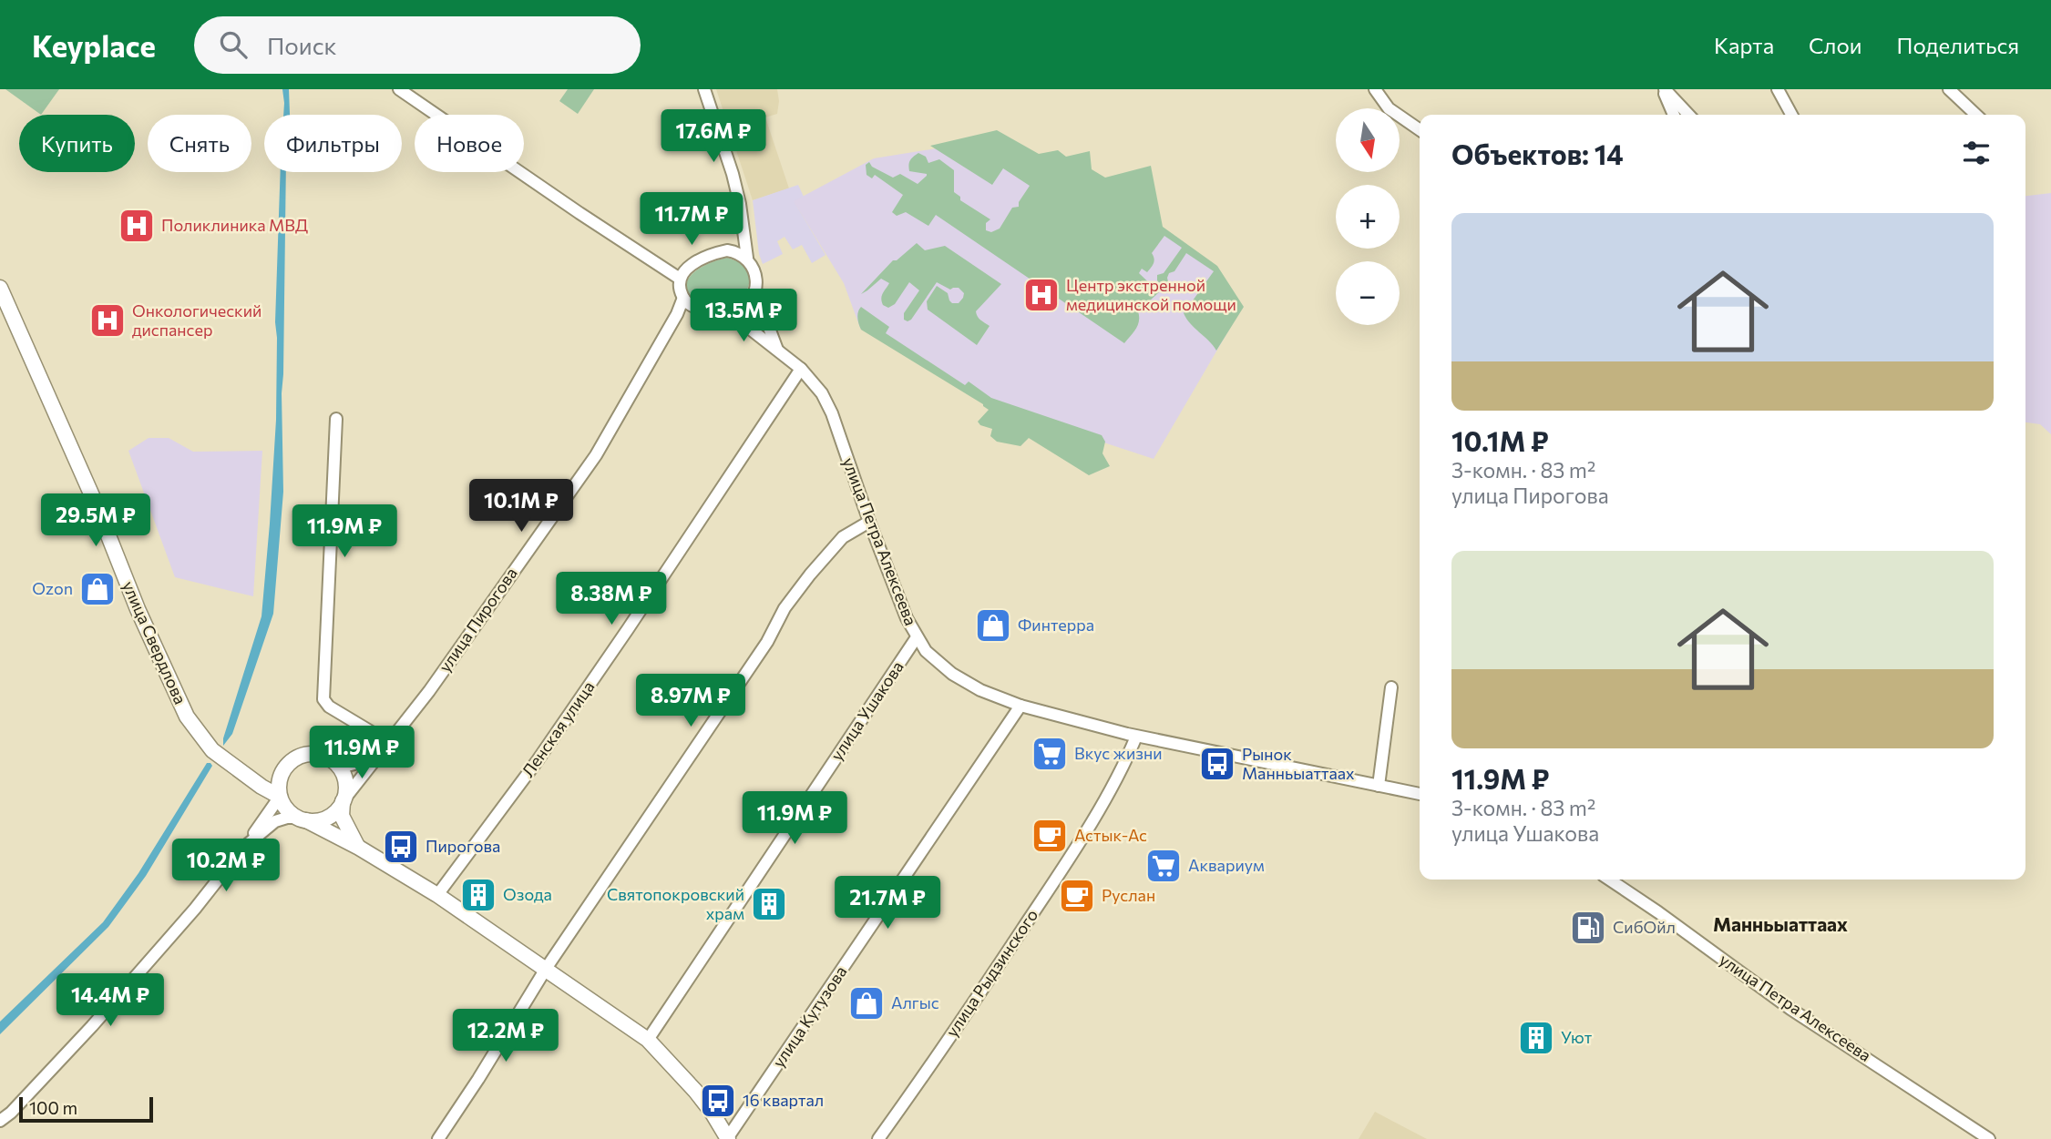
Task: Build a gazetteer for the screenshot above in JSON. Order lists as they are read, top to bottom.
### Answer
{
  "streets": {
    "main road": ["улица Свердлова"],
    "street": [
      "улица Петра Алексеева",
      "улица Пирогова",
      "улица Ушакова",
      "Ленская улица",
      "улица Рыдзинского",
      "улица Кутузова"
    ]
  },
  "crossings": [
    ["улица Петра Алексеева", "улица Пирогова"],
    ["улица Петра Алексеева", "улица Ушакова"],
    ["улица Петра Алексеева", "Ленская улица"],
    ["улица Петра Алексеева", "улица Рыдзинского"],
    ["улица Петра Алексеева", "улица Кутузова"],
    ["улица Пирогова", "улица Свердлова"]
  ],
  "districts": ["Манньыаттаах"],
  "places": {
    "hospital": ["Поликлиника МВД", "Центр экстренной медицинской помощи", "Онкологический диспансер"],
    "shop": ["Ozon", "Финтерра", "Алгыс"],
    "supermarket": ["Вкус жизни", "Аквариум"],
    "bus stop": ["Рынок Манньыаттаах", "Пирогова", "16 квартал"],
    "cafe": ["Астык-Ас", "Руслан"],
    "building": ["Озода", "Святопокровский храм", "Уют"],
    "fuel station": ["СибОйл"]
  },
  "scale_bar": "100 m",
  "north": "bottom",
  "page": {
    "header": "Keyplace",
    "search": "Поиск",
    "nav": ["Карта", "Слои", "Поделиться"],
    "map_buttons": ["+", "−"],
    "price": [
      "17.6M ₽",
      "11.7M ₽",
      "13.5M ₽",
      "10.1M ₽",
      "29.5M ₽",
      "11.9M ₽",
      "8.38M ₽",
      "8.97M ₽",
      "11.9M ₽",
      "11.9M ₽",
      "10.2M ₽",
      "21.7M ₽",
      "14.4M ₽",
      "12.2M ₽"
    ],
    "chip": [
      "Купить",
      "Снять",
      "Фильтры",
      "Новое"
    ],
    "heading": "Объектов: 14",
    "list": [
      {
        "name": "10.1M ₽",
        "note": "3-комн. · 83 m² · улица Пирогова"
      },
      {
        "name": "11.9M ₽",
        "note": "3-комн. · 83 m² · улица Ушакова"
      }
    ],
    "scale": "100 m"
  }
}
